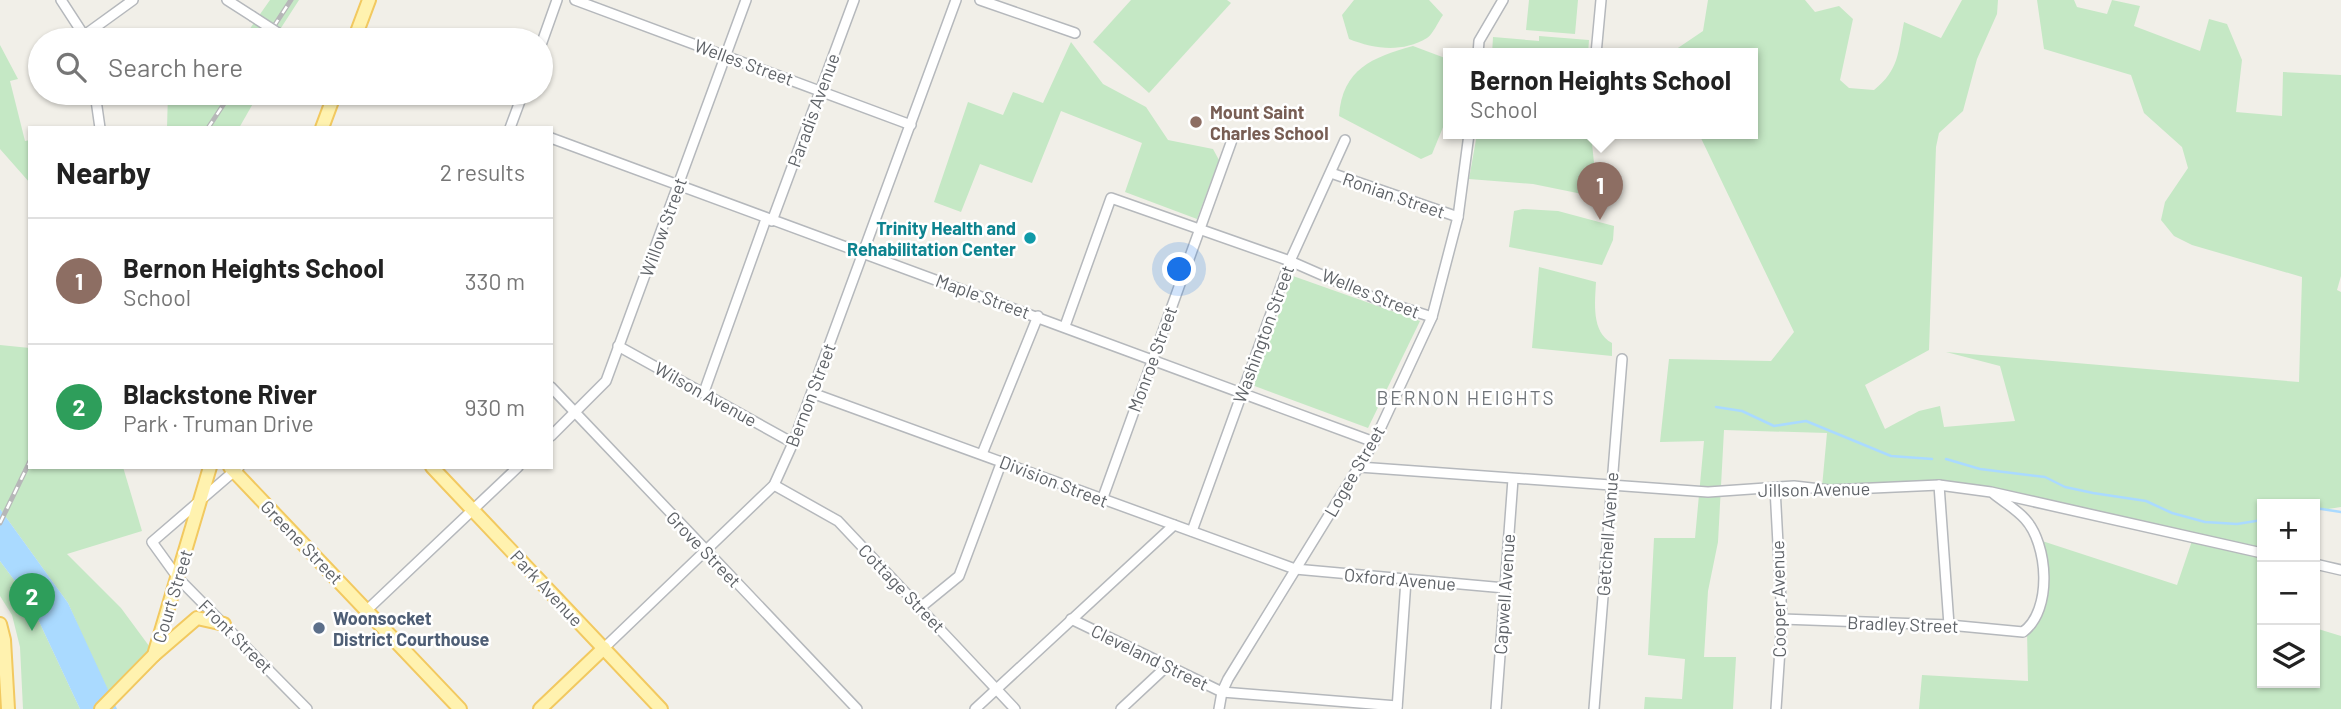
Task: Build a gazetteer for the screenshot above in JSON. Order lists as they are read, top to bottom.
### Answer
{
  "streets": {
    "main road": [
      "Bernon Street",
      "Greene Street",
      "Park Avenue",
      "Court Street"
    ],
    "street": [
      "Welles Street",
      "Paradis Avenue",
      "Ronian Street",
      "Willow Street",
      "Maple Street",
      "Washington Street",
      "Monroe Street",
      "Wilson Avenue",
      "Logee Street",
      "Division Street",
      "Jillson Avenue",
      "Getchell Avenue",
      "Grove Street",
      "Oxford Avenue",
      "Cottage Street",
      "Capwell Avenue",
      "Cooper Avenue",
      "Bradley Street",
      "Front Street",
      "Cleveland Street"
    ]
  },
  "crossings": [
    ["Welles Street", "Paradis Avenue"],
    ["Welles Street", "Willow Street"],
    ["Welles Street", "Maple Street"],
    ["Welles Street", "Washington Street"],
    ["Welles Street", "Monroe Street"],
    ["Welles Street", "Bernon Street"],
    ["Welles Street", "Logee Street"],
    ["Paradis Avenue", "Maple Street"],
    ["Paradis Avenue", "Wilson Avenue"],
    ["Ronian Street", "Washington Street"],
    ["Ronian Street", "Logee Street"],
    ["Willow Street", "Maple Street"],
    ["Willow Street", "Wilson Avenue"],
    ["Willow Street", "Grove Street"],
    ["Maple Street", "Washington Street"],
    ["Maple Street", "Monroe Street"],
    ["Maple Street", "Bernon Street"],
    ["Maple Street", "Logee Street"],
    ["Washington Street", "Division Street"],
    ["Monroe Street", "Division Street"],
    ["Wilson Avenue", "Bernon Street"],
    ["Bernon Street", "Division Street"],
    ["Bernon Street", "Grove Street"],
    ["Bernon Street", "Park Avenue"],
    ["Bernon Street", "Cottage Street"],
    ["Logee Street", "Division Street"],
    ["Logee Street", "Jillson Avenue"],
    ["Logee Street", "Oxford Avenue"],
    ["Logee Street", "Cleveland Street"],
    ["Division Street", "Oxford Avenue"],
    ["Jillson Avenue", "Getchell Avenue"],
    ["Jillson Avenue", "Capwell Avenue"],
    ["Jillson Avenue", "Cooper Avenue"],
    ["Jillson Avenue", "Bradley Street"],
    ["Greene Street", "Front Street"],
    ["Oxford Avenue", "Capwell Avenue"],
    ["Court Street", "Front Street"],
    ["Cooper Avenue", "Bradley Street"]
  ],
  "districts": ["BERNON HEIGHTS"],
  "places": ["Mount Saint Charles School", "Trinity Health and Rehabilitation Center", "Woonsocket District Courthouse"],
  "page": {
    "search": "Search here",
    "popup": ["Bernon Heights School", "School"],
    "heading": ["Nearby", "2 results"],
    "pins": ["1", "2"],
    "list": [
      {
        "mark": "1",
        "name": "Bernon Heights School",
        "note": "School",
        "value": "330 m"
      },
      {
        "mark": "2",
        "name": "Blackstone River",
        "note": "Park · Truman Drive",
        "value": "930 m"
      }
    ],
    "map_buttons": ["+", "−"]
  }
}
